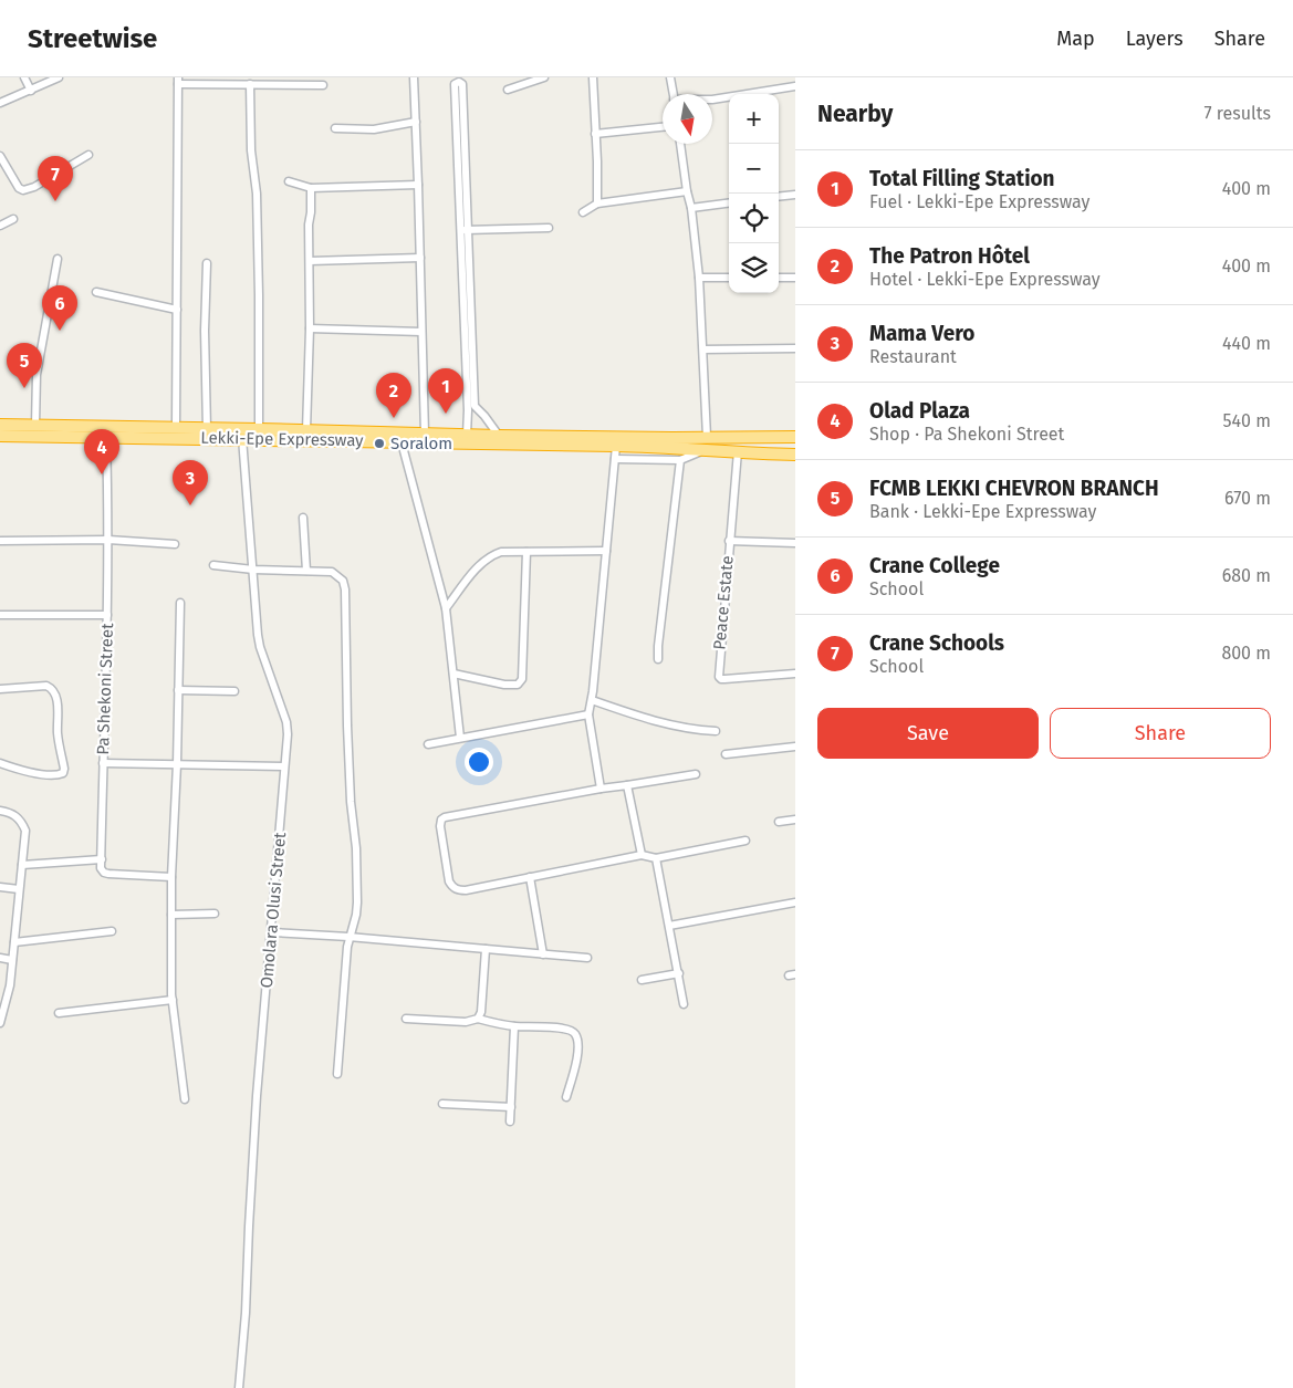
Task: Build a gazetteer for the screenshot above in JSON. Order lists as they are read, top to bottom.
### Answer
{
  "streets": {
    "highway": ["Lekki-Epe Expressway"],
    "street": ["Peace Estate", "Pa Shekoni Street", "Omolara Olusi Street"]
  },
  "crossings": [
    ["Lekki-Epe Expressway", "Peace Estate"],
    ["Lekki-Epe Expressway", "Pa Shekoni Street"],
    ["Lekki-Epe Expressway", "Omolara Olusi Street"]
  ],
  "places": ["Soralom"],
  "north": "bottom",
  "page": {
    "header": "Streetwise",
    "nav": ["Map", "Layers", "Share"],
    "heading": ["Nearby", "7 results"],
    "map_buttons": ["+", "−"],
    "list": [
      {
        "mark": "1",
        "name": "Total Filling Station",
        "note": "Fuel · Lekki-Epe Expressway",
        "value": "400 m"
      },
      {
        "mark": "2",
        "name": "The Patron Hôtel",
        "note": "Hotel · Lekki-Epe Expressway",
        "value": "400 m"
      },
      {
        "mark": "3",
        "name": "Mama Vero",
        "note": "Restaurant",
        "value": "440 m"
      },
      {
        "mark": "4",
        "name": "Olad Plaza",
        "note": "Shop · Pa Shekoni Street",
        "value": "540 m"
      },
      {
        "mark": "5",
        "name": "FCMB LEKKI CHEVRON BRANCH",
        "note": "Bank · Lekki-Epe Expressway",
        "value": "670 m"
      },
      {
        "mark": "6",
        "name": "Crane College",
        "note": "School",
        "value": "680 m"
      },
      {
        "mark": "7",
        "name": "Crane Schools",
        "note": "School",
        "value": "800 m"
      }
    ],
    "pins": [
      "7",
      "6",
      "5",
      "1",
      "2",
      "4",
      "3"
    ],
    "buttons": ["Save", "Share"]
  }
}
